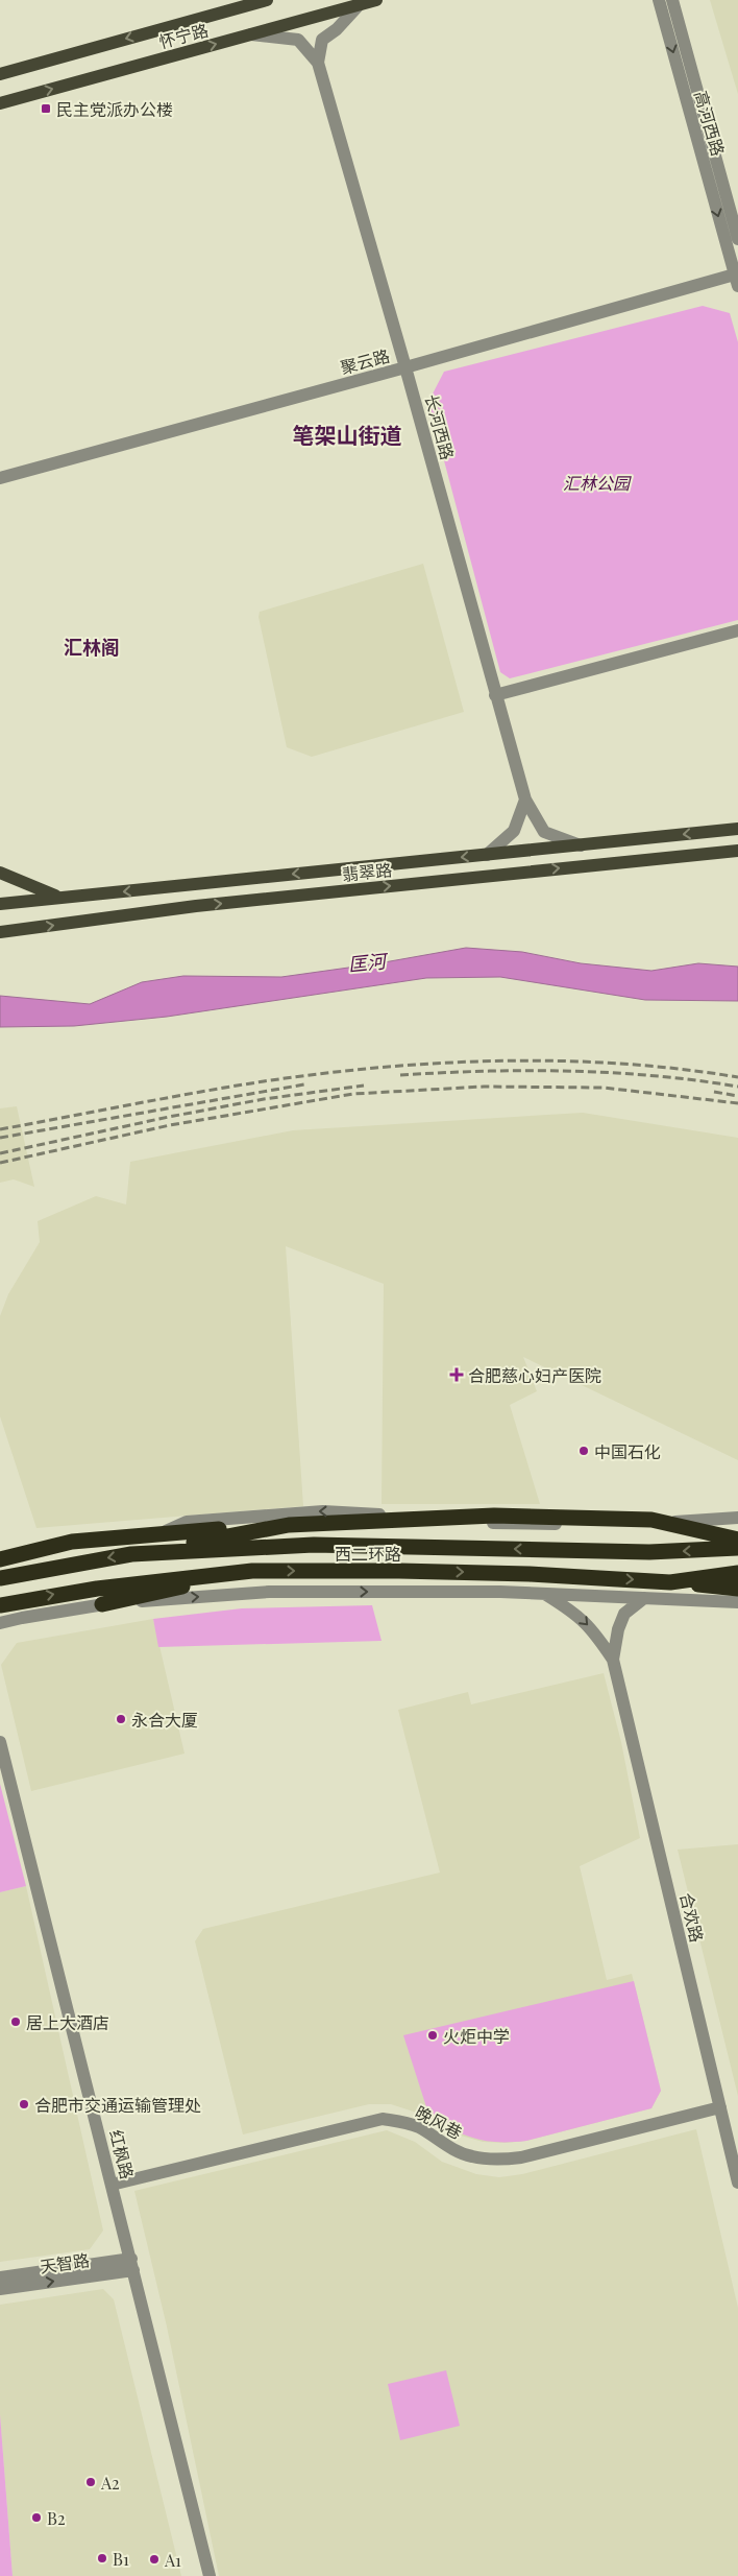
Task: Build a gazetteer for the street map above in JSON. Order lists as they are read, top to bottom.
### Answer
{
  "streets": {
    "highway": ["西二环路"],
    "main road": ["怀宁路", "翡翠路"],
    "street": [
      "高河西路",
      "聚云路",
      "长河西路",
      "合欢路",
      "晚风巷",
      "红枫路",
      "天智路"
    ]
  },
  "crossings": [
    ["高河西路", "聚云路"],
    ["聚云路", "长河西路"],
    ["长河西路", "翡翠路"],
    ["合欢路", "晚风巷"],
    ["晚风巷", "红枫路"],
    ["红枫路", "天智路"]
  ],
  "districts": ["笔架山街道", "汇林阁"],
  "water": ["匡河"],
  "parks": ["汇林公园"],
  "places": {
    "transit": ["民主党派办公楼"],
    "health": ["合肥慈心妇产医院"],
    "other": [
      "中国石化",
      "永合大厦",
      "居上大酒店",
      "火炬中学",
      "合肥市交通运输管理处",
      "A2",
      "B2",
      "B1",
      "A1"
    ]
  }
}
